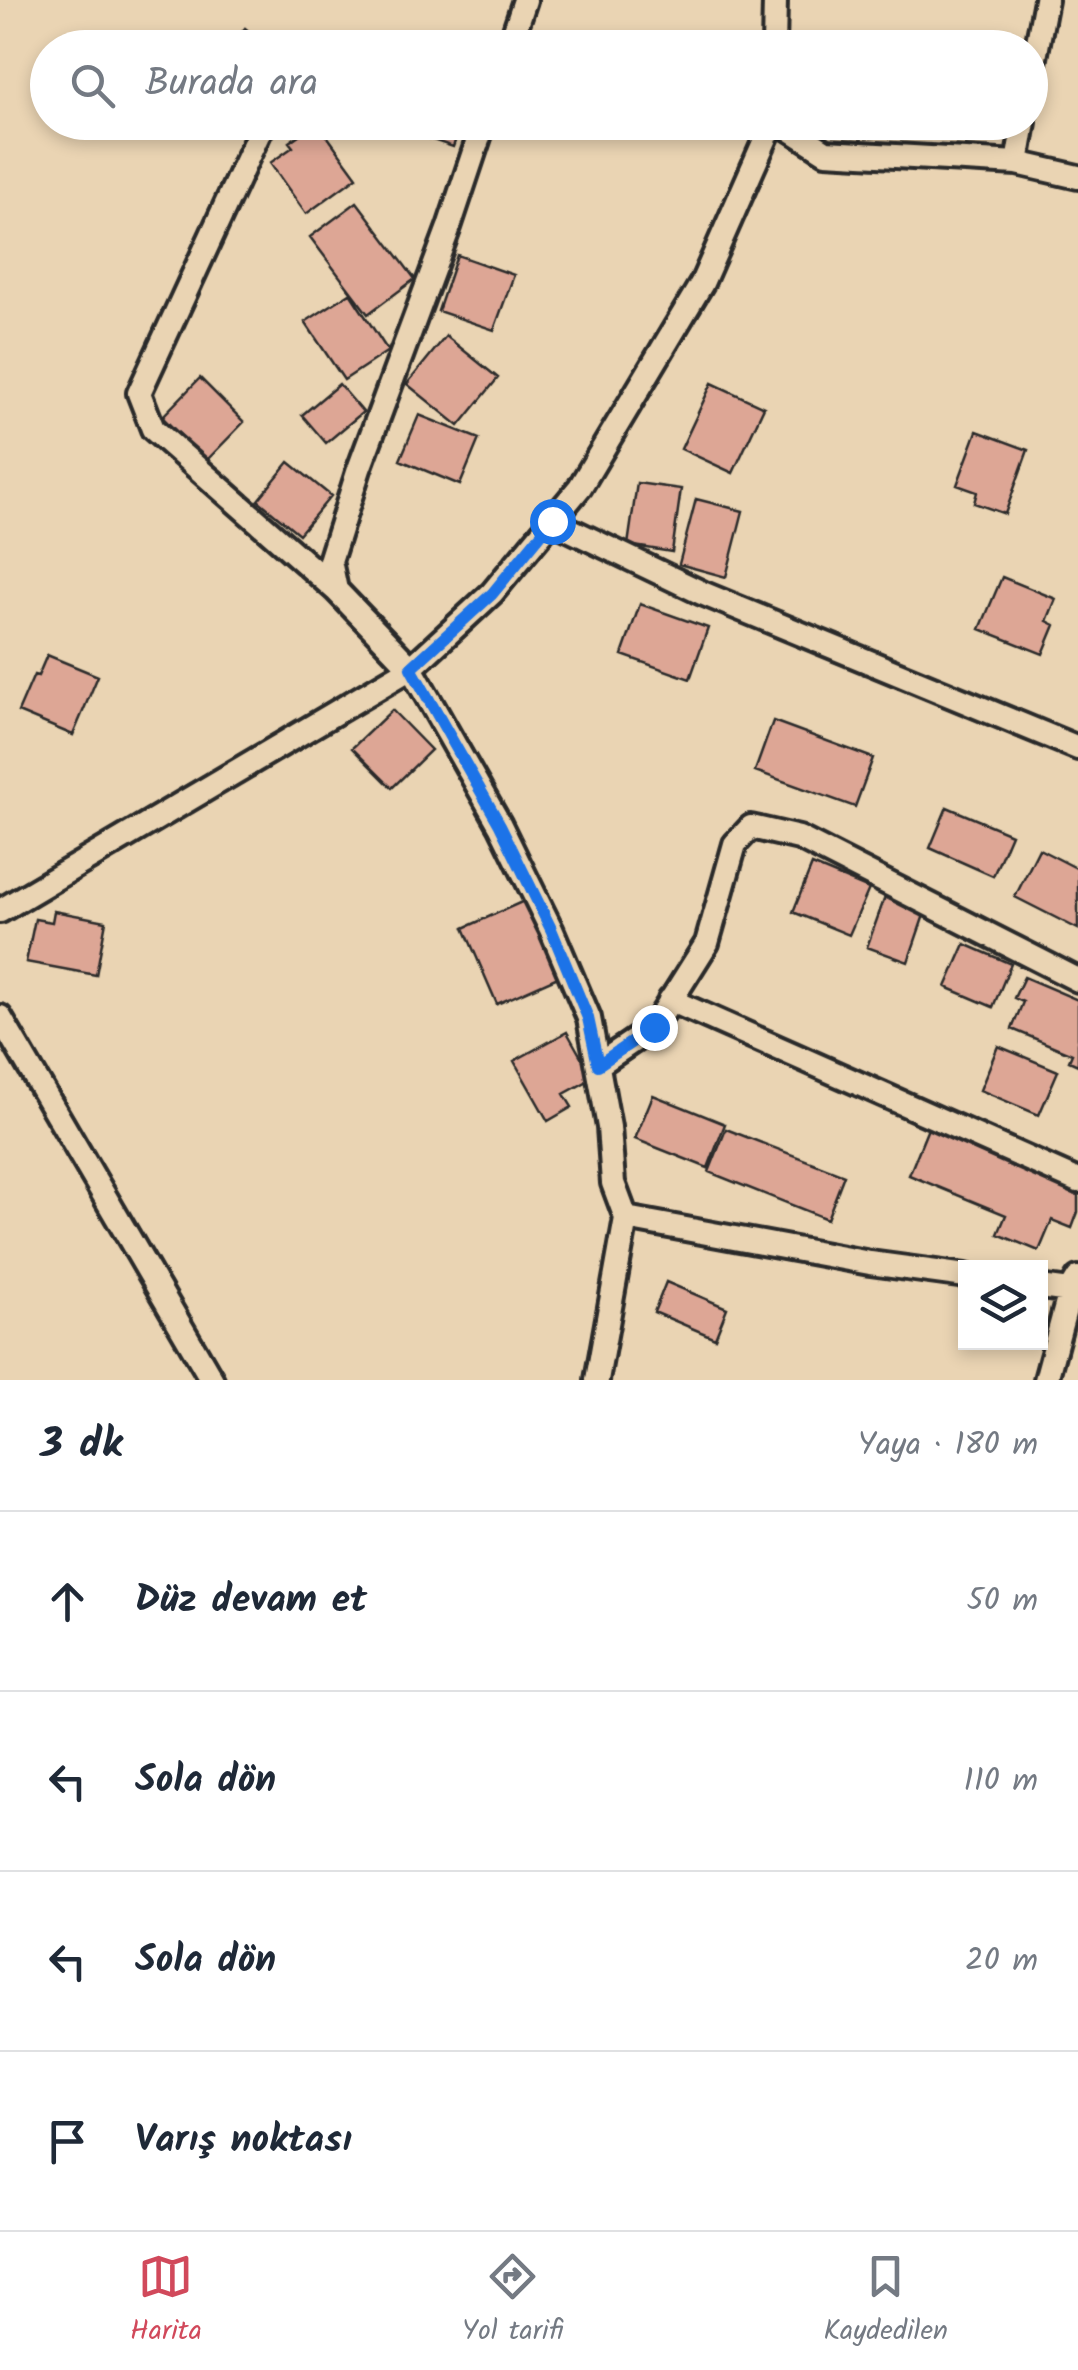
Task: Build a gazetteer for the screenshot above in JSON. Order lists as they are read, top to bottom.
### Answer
{
  "page": {
    "search": "Burada ara",
    "heading": ["3 dk", "Yaya · 180 m"],
    "list": [
      ["Düz devam et", "50 m"],
      ["Sola dön", "110 m"],
      ["Sola dön", "20 m"],
      "Varış noktası"
    ],
    "nav": ["Harita", "Yol tarifi", "Kaydedilen"]
  }
}
